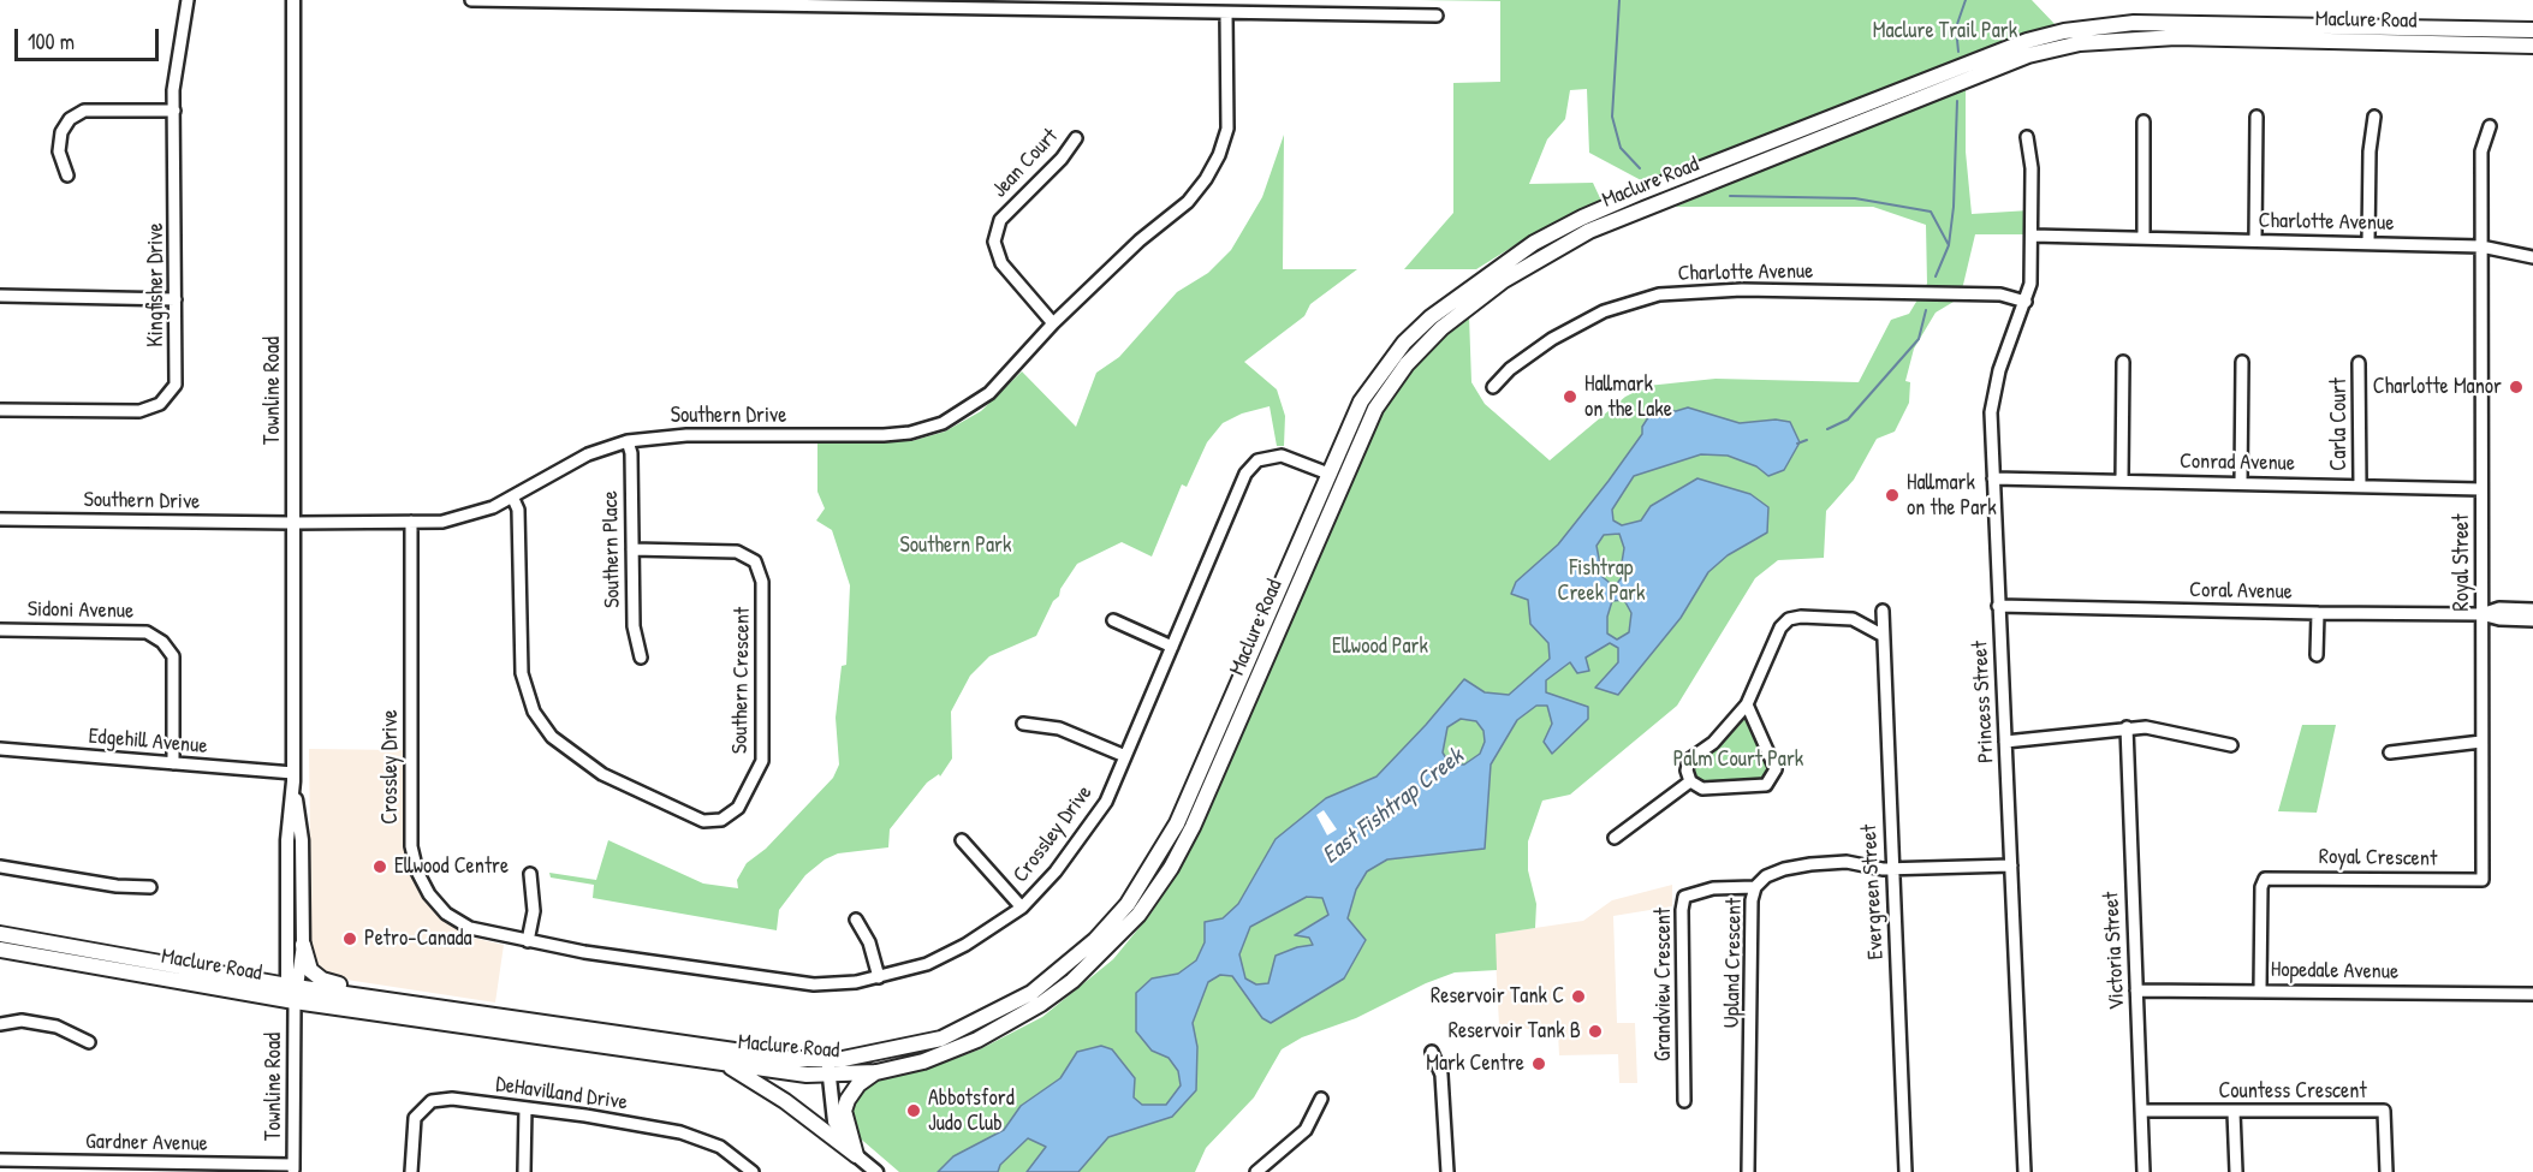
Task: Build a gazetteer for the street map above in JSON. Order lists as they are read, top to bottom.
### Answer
{
  "streets": {
    "main road": ["Maclure Road"],
    "street": [
      "Jean Court",
      "Charlotte Avenue",
      "Kingfisher Drive",
      "Townline Road",
      "Southern Drive",
      "Carla Court",
      "Conrad Avenue",
      "Southern Place",
      "Royal Street",
      "Coral Avenue",
      "Sidoni Avenue",
      "Southern Crescent",
      "Princess Street",
      "Edgehill Avenue",
      "Crossley Drive",
      "Royal Crescent",
      "Evergreen Street",
      "Victoria Street",
      "Upland Crescent",
      "Hopedale Avenue",
      "Grandview Crescent",
      "Countess Crescent",
      "DeHavilland Drive",
      "Gardner Avenue"
    ]
  },
  "crossings": [
    ["Maclure Road", "Townline Road"],
    ["Maclure Road", "Crossley Drive"],
    ["Jean Court", "Southern Drive"],
    ["Charlotte Avenue", "Royal Street"],
    ["Charlotte Avenue", "Princess Street"],
    ["Townline Road", "Southern Drive"],
    ["Townline Road", "Edgehill Avenue"],
    ["Townline Road", "Gardner Avenue"],
    ["Southern Drive", "Southern Place"],
    ["Southern Drive", "Southern Crescent"],
    ["Southern Drive", "Crossley Drive"],
    ["Carla Court", "Conrad Avenue"],
    ["Conrad Avenue", "Royal Street"],
    ["Conrad Avenue", "Princess Street"],
    ["Southern Place", "Southern Crescent"],
    ["Royal Street", "Coral Avenue"],
    ["Royal Street", "Royal Crescent"],
    ["Coral Avenue", "Princess Street"],
    ["Sidoni Avenue", "Edgehill Avenue"],
    ["Princess Street", "Upland Crescent"],
    ["Royal Crescent", "Hopedale Avenue"],
    ["Evergreen Street", "Upland Crescent"],
    ["Victoria Street", "Hopedale Avenue"],
    ["Victoria Street", "Countess Crescent"],
    ["Upland Crescent", "Grandview Crescent"]
  ],
  "water": ["East Fishtrap Creek"],
  "parks": [
    "Maclure Trail Park",
    "Southern Park",
    "Fishtrap Creek Park",
    "Ellwood Park",
    "Palm Court Park"
  ],
  "places": [
    "Charlotte Manor",
    "Hallmark on the Lake",
    "Hallmark on the Park",
    "Ellwood Centre",
    "Petro-Canada",
    "Reservoir Tank C",
    "Reservoir Tank B",
    "Mark Centre",
    "Abbotsford Judo Club"
  ],
  "scale_bar": "100 m"
}
